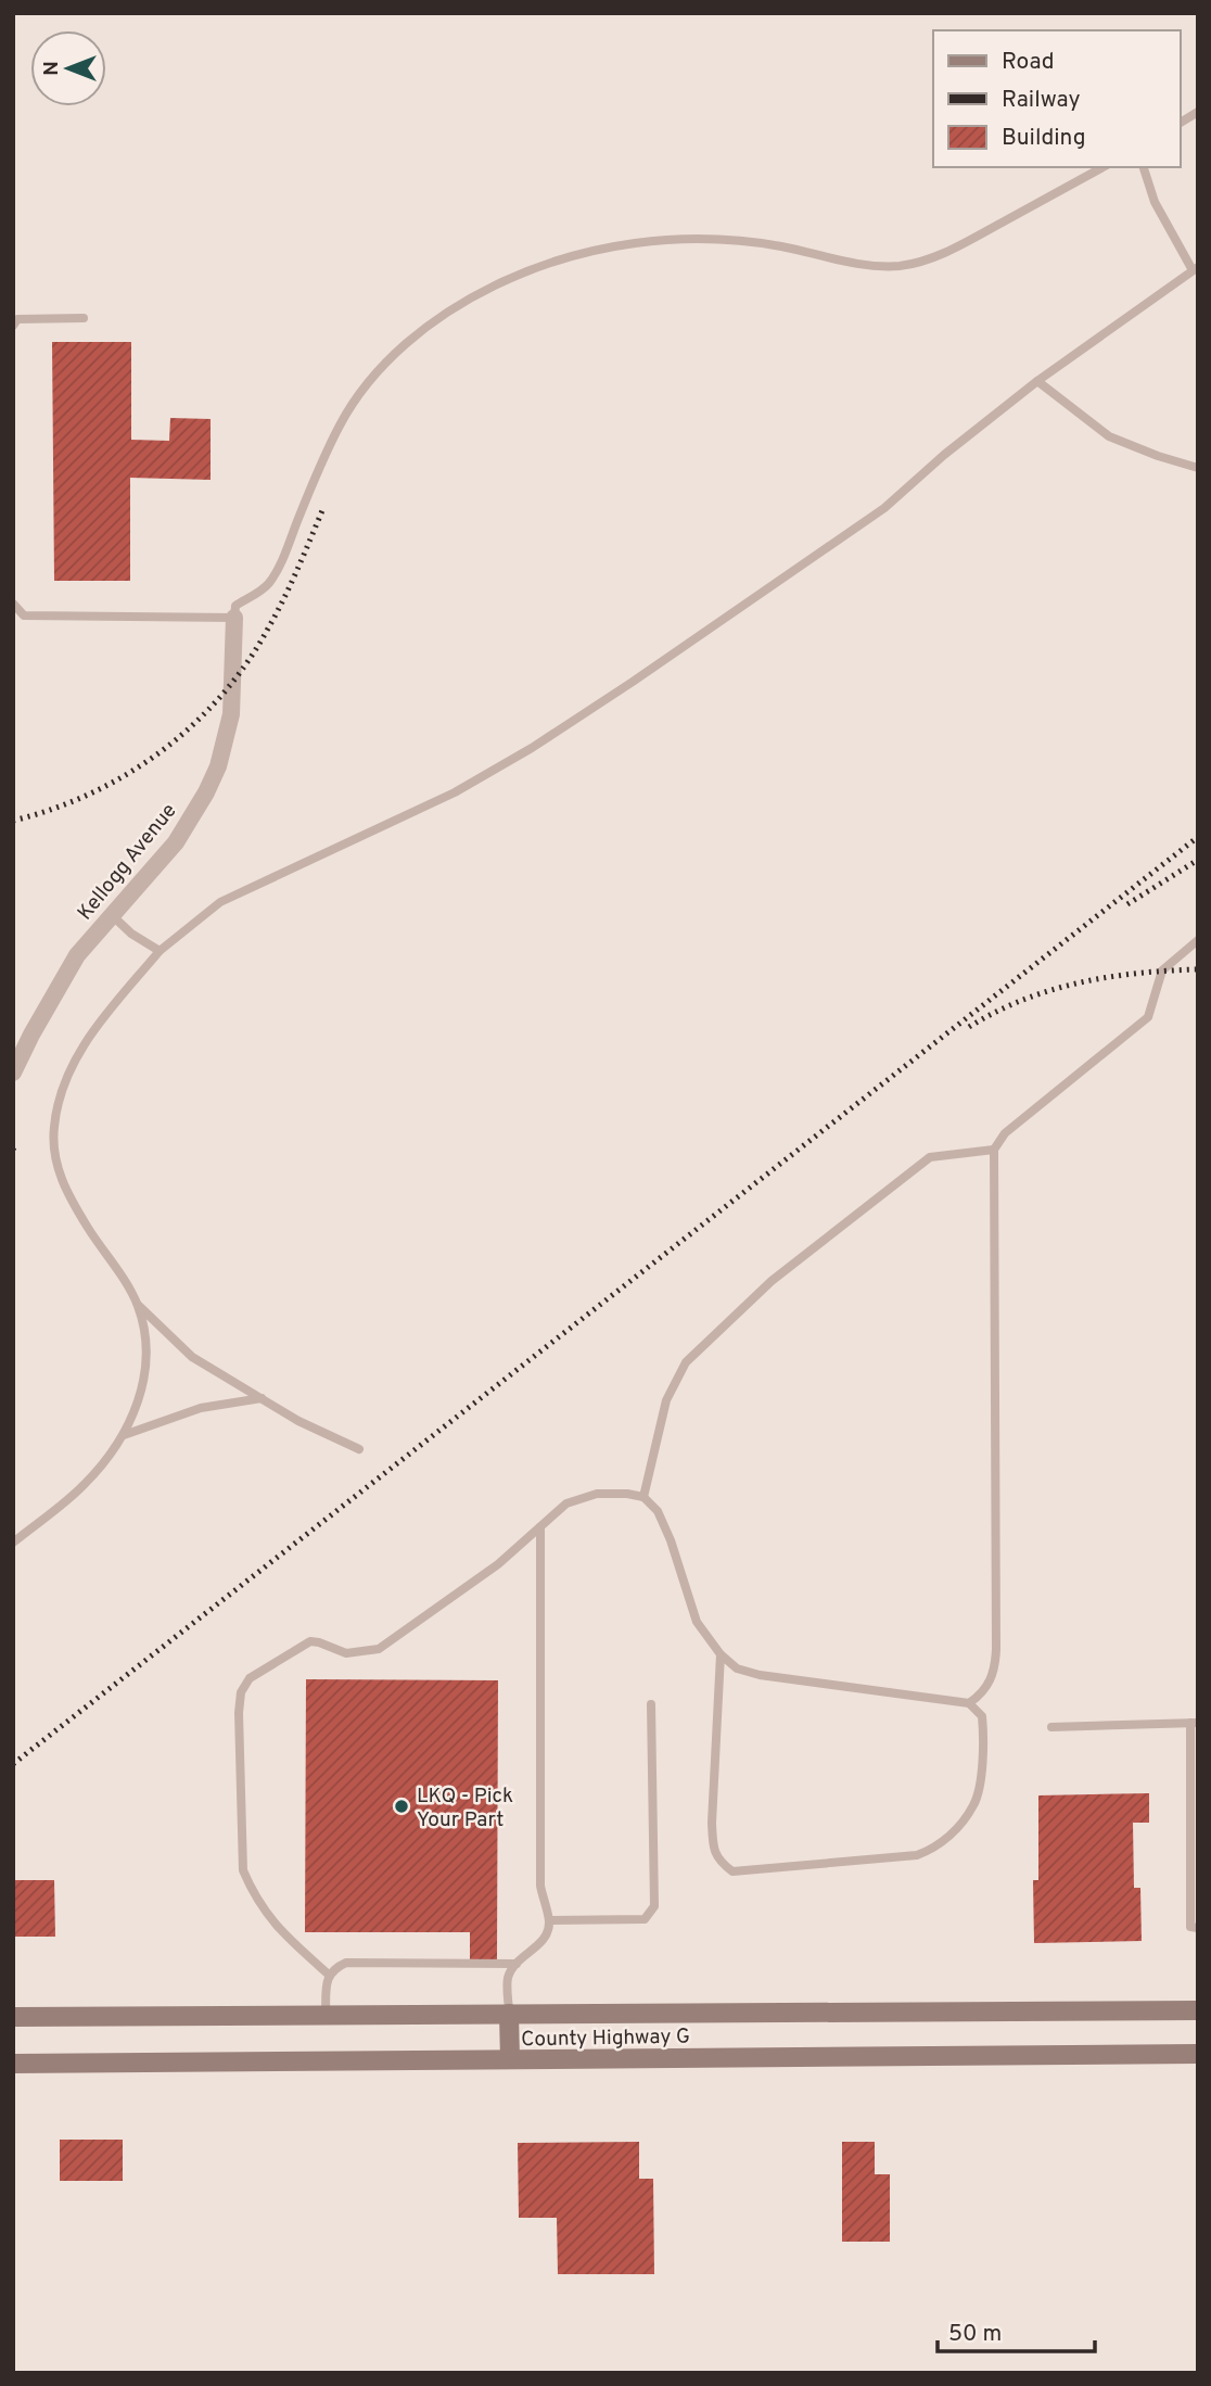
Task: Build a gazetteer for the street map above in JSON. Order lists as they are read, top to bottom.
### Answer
{
  "streets": {
    "main road": ["County Highway G"],
    "street": ["Kellogg Avenue"]
  },
  "places": ["LKQ - Pick Your Part"],
  "legend": ["Road", "Railway", "Building"],
  "scale_bar": "50 m",
  "north": "left"
}
